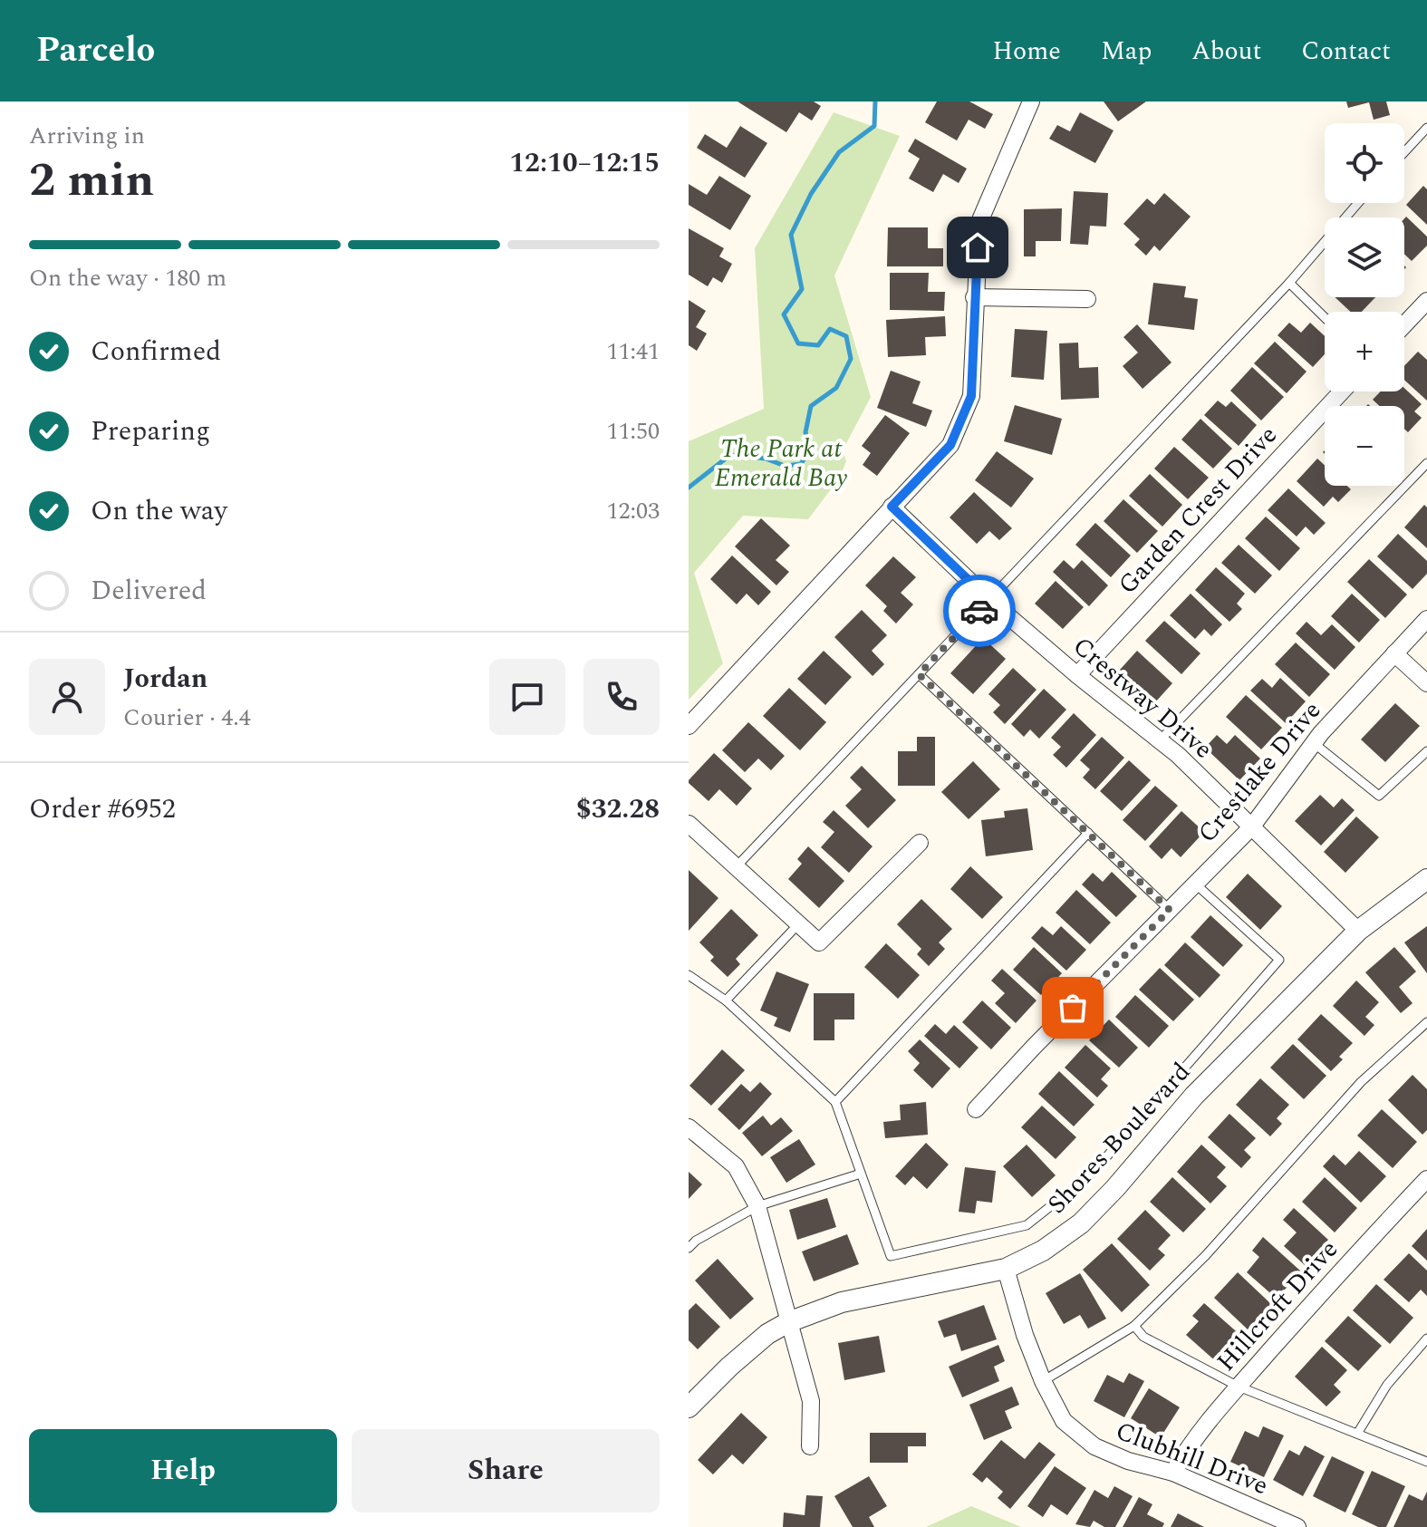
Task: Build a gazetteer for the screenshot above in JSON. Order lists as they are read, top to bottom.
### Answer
{
  "streets": {
    "street": [
      "Garden Crest Drive",
      "Crestway Drive",
      "Crestlake Drive",
      "Shores Boulevard",
      "Hillcroft Drive",
      "Clubhill Drive"
    ]
  },
  "crossings": [
    ["Garden Crest Drive", "Crestway Drive"],
    ["Crestway Drive", "Crestlake Drive"],
    ["Crestway Drive", "Shores Boulevard"],
    ["Shores Boulevard", "Clubhill Drive"],
    ["Hillcroft Drive", "Clubhill Drive"]
  ],
  "parks": ["The Park at Emerald Bay"],
  "page": {
    "header": "Parcelo",
    "nav": [
      "Home",
      "Map",
      "About",
      "Contact"
    ],
    "heading": ["2 min", "Arriving in", "12:10–12:15"],
    "panel": [
      "Jordan",
      "Courier · 4.4",
      "Order #6952",
      "$32.28"
    ],
    "map_buttons": ["+", "−"],
    "bar": "On the way · 180 m",
    "list": [
      ["Confirmed", "11:41"],
      ["Preparing", "11:50"],
      ["On the way", "12:03"],
      "Delivered"
    ],
    "buttons": ["Help", "Share"]
  }
}
